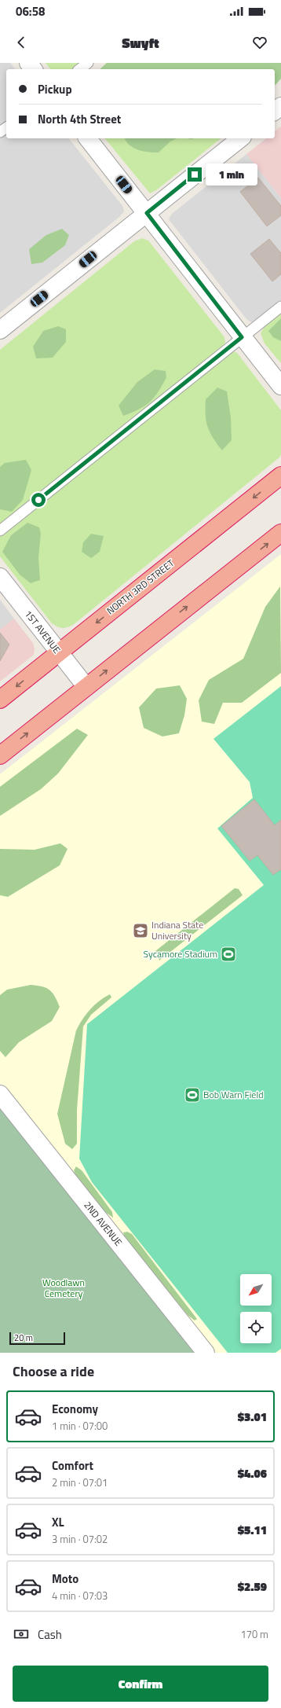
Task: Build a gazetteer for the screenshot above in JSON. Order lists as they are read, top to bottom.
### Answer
{
  "streets": {
    "highway": ["NORTH 3RD STREET"],
    "street": ["1ST AVENUE", "2ND AVENUE"]
  },
  "crossings": [
    ["NORTH 3RD STREET", "1ST AVENUE"]
  ],
  "parks": ["Woodlawn Cemetery"],
  "places": {
    "school or university": ["Indiana State University"],
    "sports": ["Sycamore Stadium", "Bob Warn Field"]
  },
  "scale_bar": "20 m",
  "north": "bottom left",
  "page": {
    "status": "06:58",
    "header": "Swyft",
    "banner": ["Pickup", "North 4th Street"],
    "bubble": "1 min",
    "scale": "20 m",
    "heading": "Choose a ride",
    "list": [
      {
        "name": "Economy",
        "note": "1 min · 07:00",
        "value": "$3.01"
      },
      {
        "name": "Comfort",
        "note": "2 min · 07:01",
        "value": "$4.06"
      },
      {
        "name": "XL",
        "note": "3 min · 07:02",
        "value": "$5.11"
      },
      {
        "name": "Moto",
        "note": "4 min · 07:03",
        "value": "$2.59"
      }
    ],
    "pay": ["Cash", "170 m"],
    "buttons": "Confirm"
  }
}
